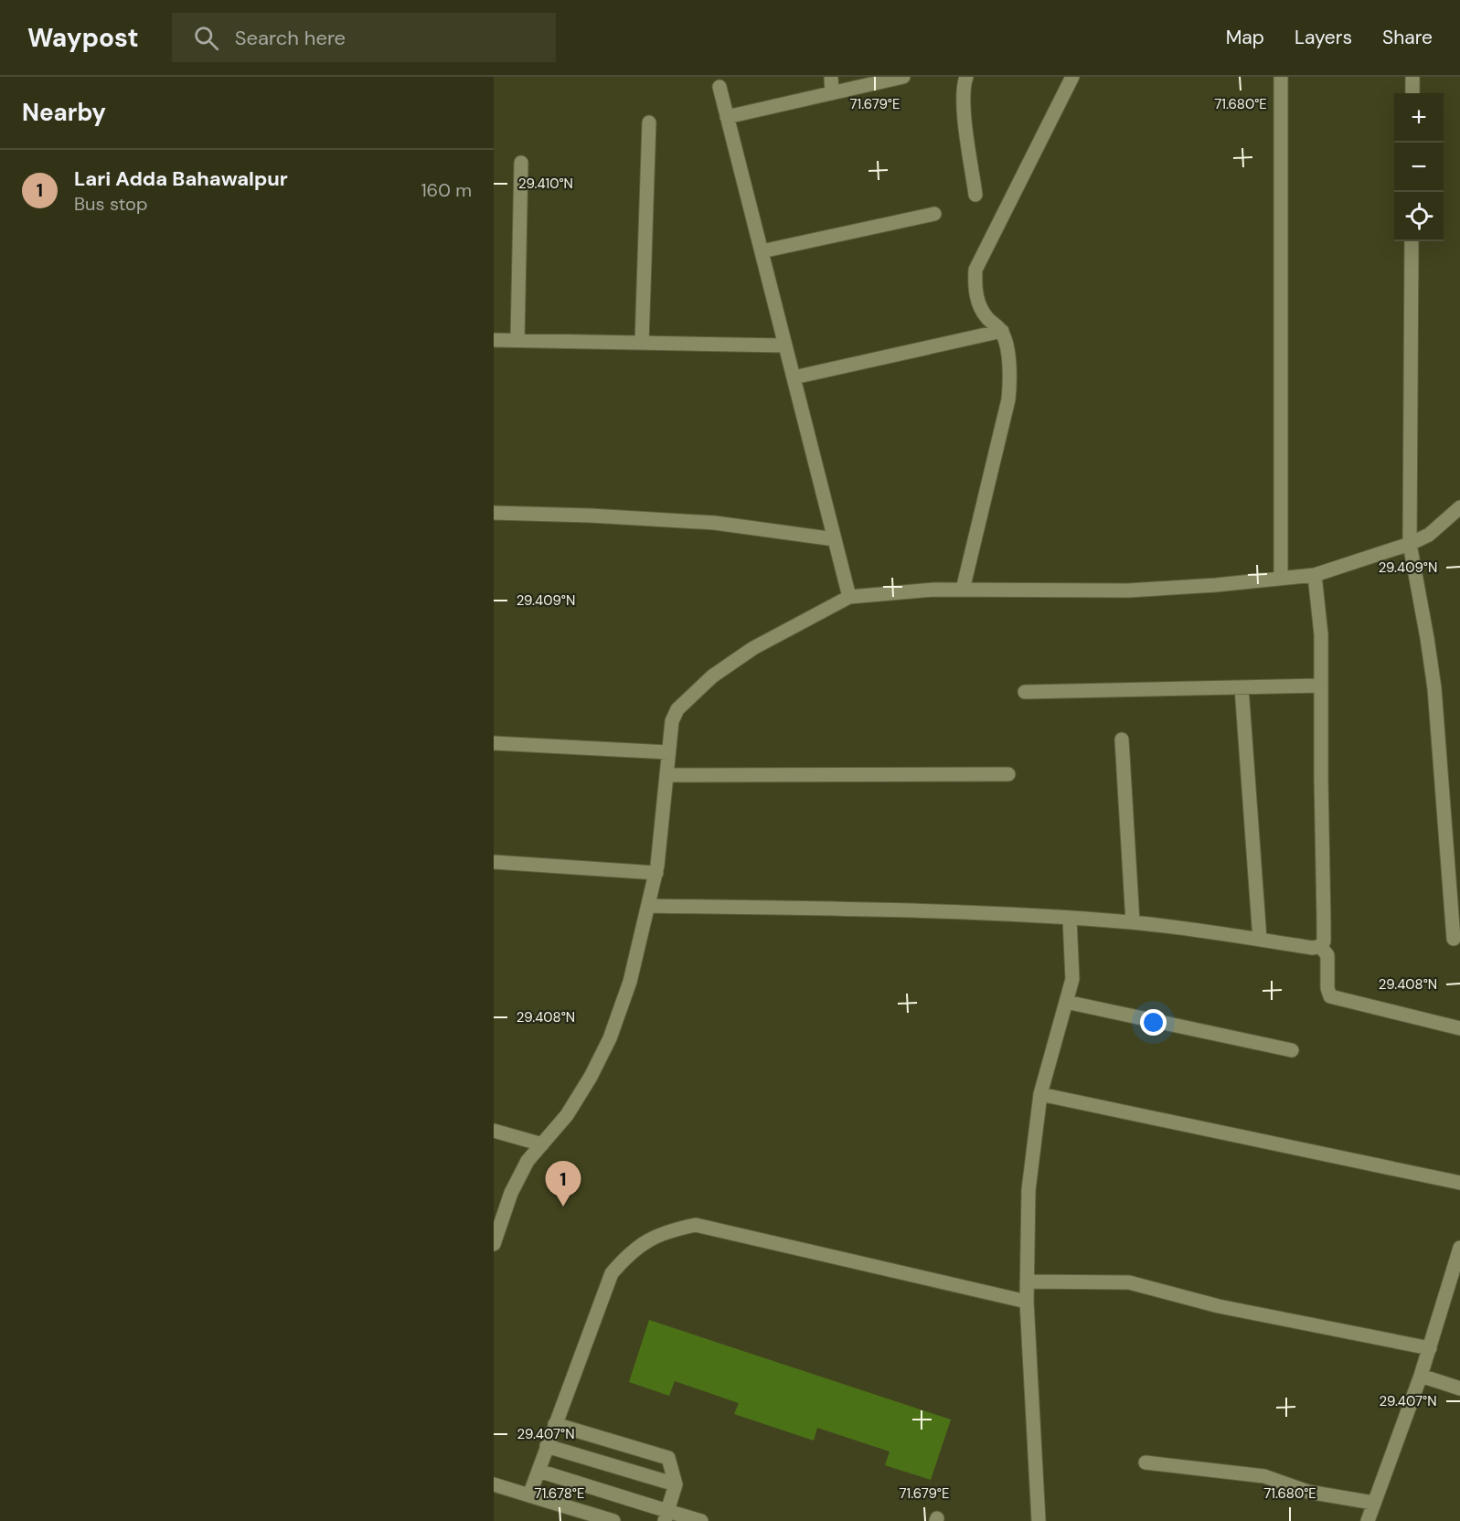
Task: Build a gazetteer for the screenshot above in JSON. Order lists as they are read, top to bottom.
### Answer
{
  "page": {
    "header": "Waypost",
    "search": "Search here",
    "nav": ["Map", "Layers", "Share"],
    "heading": "Nearby",
    "map_buttons": ["+", "−"],
    "list": [
      {
        "mark": "1",
        "name": "Lari Adda Bahawalpur",
        "note": "Bus stop",
        "value": "160 m"
      }
    ],
    "pins": "1"
  },
  "coordinates": [
    "71.679°E",
    "71.680°E",
    "29.410°N",
    "29.409°N",
    "29.408°N",
    "29.407°N",
    "71.678°E"
  ]
}
